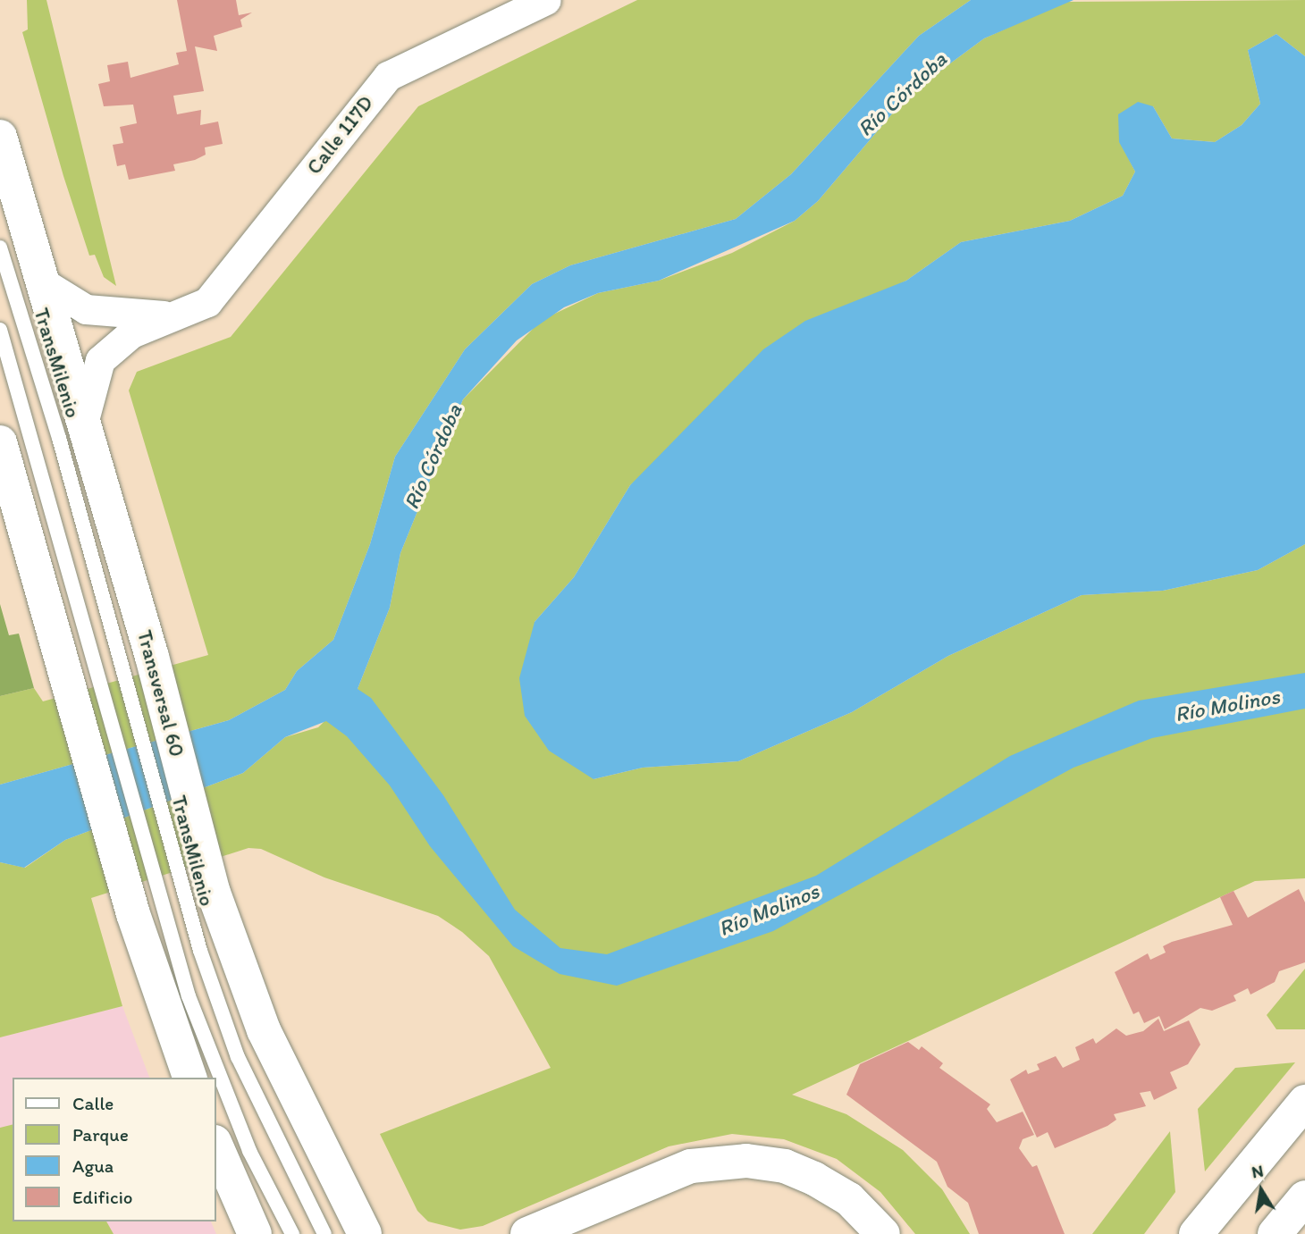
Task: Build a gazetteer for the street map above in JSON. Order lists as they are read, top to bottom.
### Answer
{
  "streets": {
    "main road": ["Transversal 60"],
    "street": ["Calle 117D"],
    "lane": ["TransMilenio"]
  },
  "crossings": [
    ["Calle 117D", "Transversal 60"],
    ["TransMilenio", "Transversal 60"]
  ],
  "water": ["Río Córdoba", "Río Molinos"],
  "legend": [
    "Calle",
    "Parque",
    "Agua",
    "Edificio"
  ],
  "north": "top"
}
